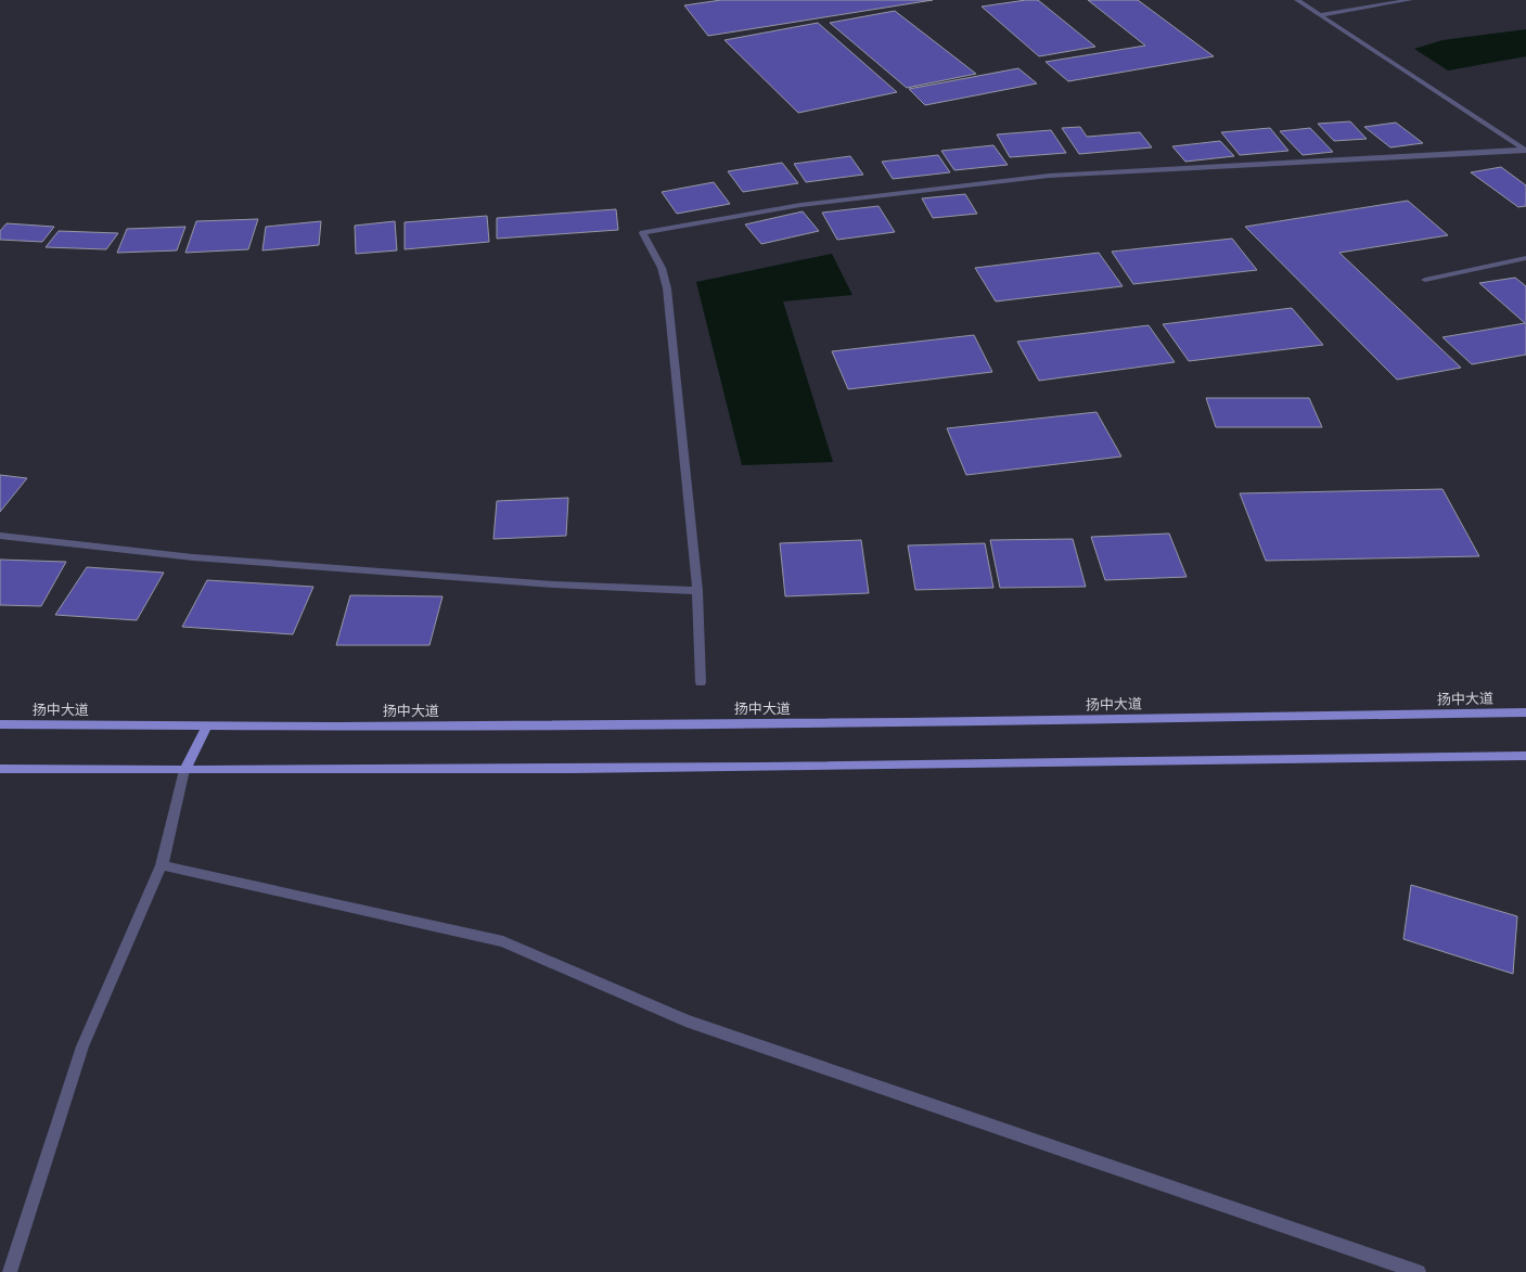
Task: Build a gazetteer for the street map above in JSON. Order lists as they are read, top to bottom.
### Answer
{
  "streets": {
    "main road": ["扬中大道"]
  }
}
